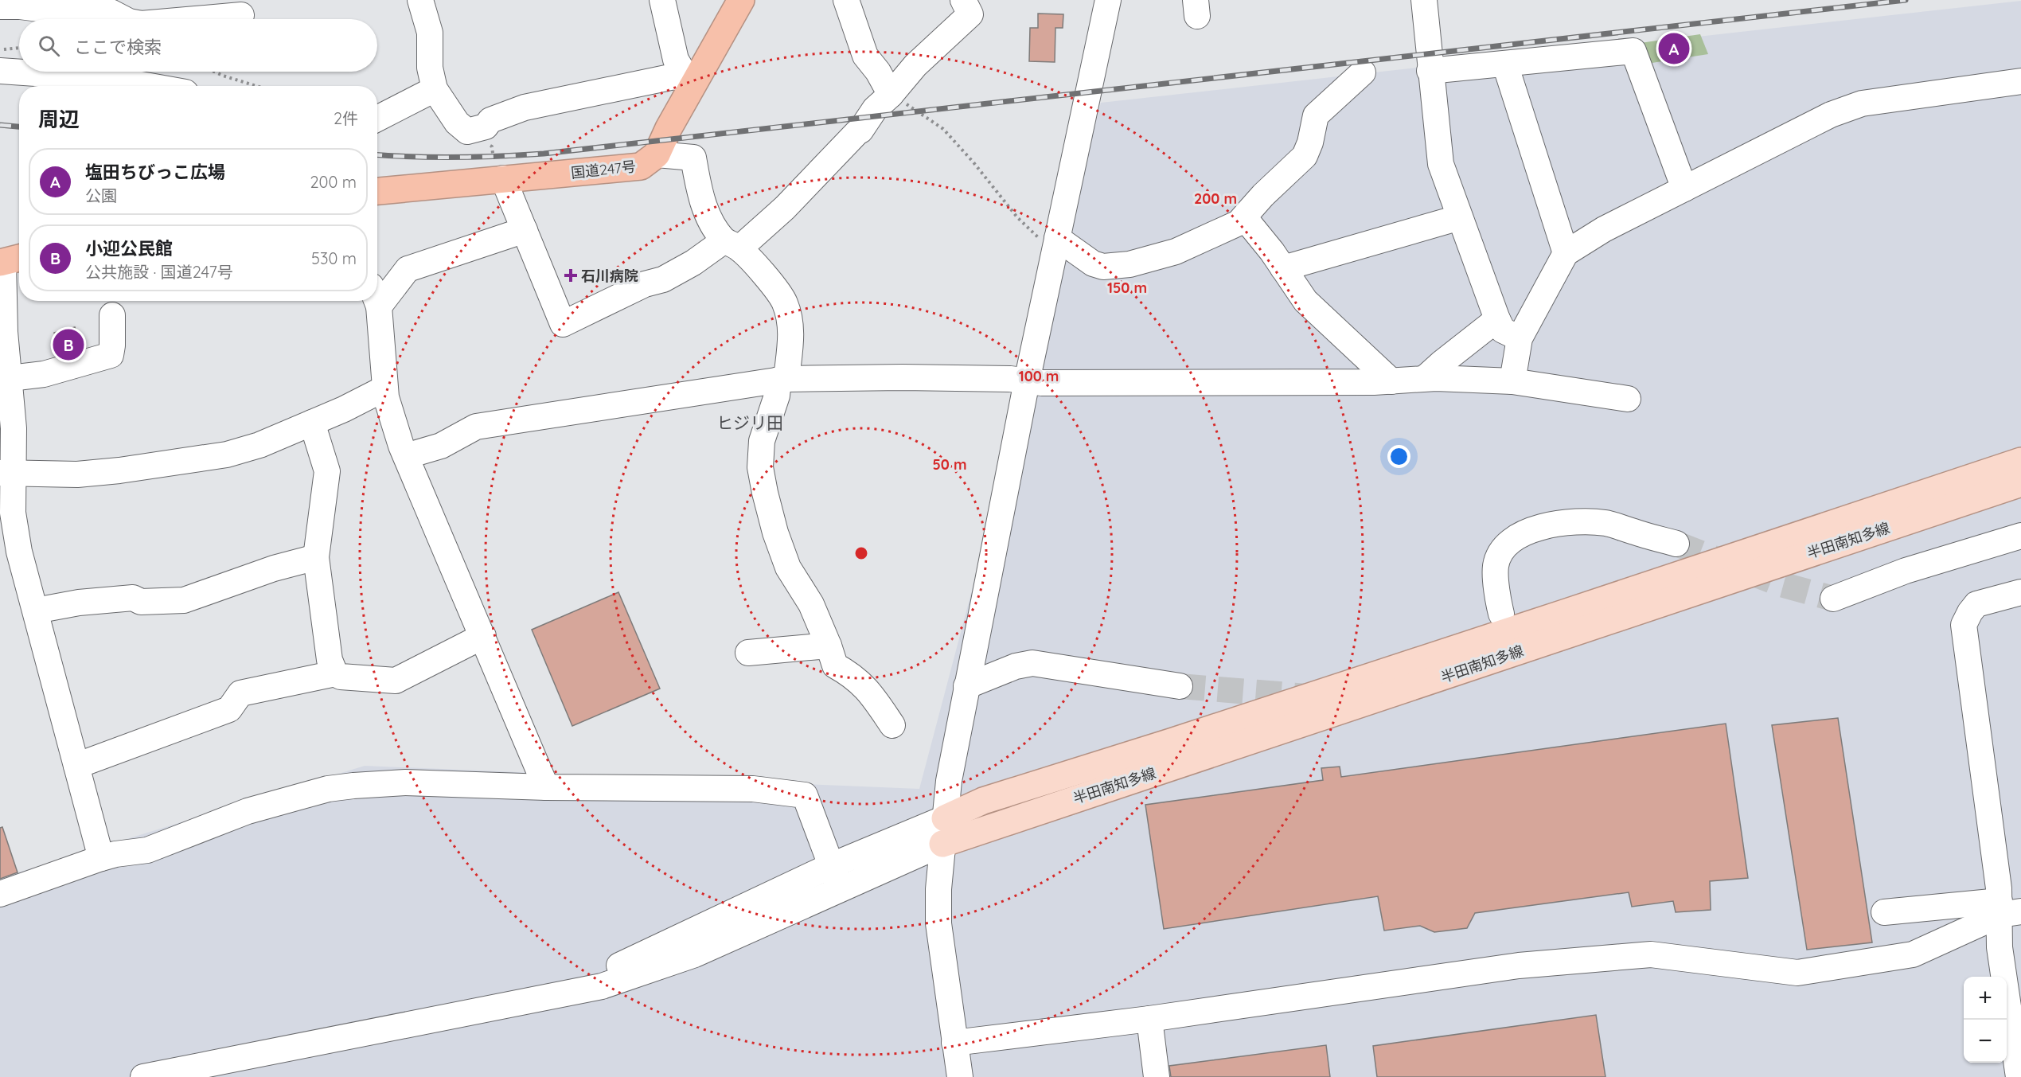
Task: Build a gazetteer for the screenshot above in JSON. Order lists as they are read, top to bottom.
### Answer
{
  "streets": {
    "highway": ["国道247号"],
    "main road": ["半田南知多線"]
  },
  "districts": ["ヒジリ田"],
  "places": {
    "health": ["石川病院"]
  },
  "page": {
    "search": "ここで検索",
    "pins": ["A", "B"],
    "heading": ["周辺", "2件"],
    "list": [
      {
        "mark": "A",
        "name": "塩田ちびっこ広場",
        "note": "公園",
        "value": "200 m"
      },
      {
        "mark": "B",
        "name": "小迎公民館",
        "note": "公共施設 · 国道247号",
        "value": "530 m"
      }
    ],
    "map_buttons": ["+", "−"]
  },
  "rings": [
    "200 m",
    "150 m",
    "100 m",
    "50 m"
  ]
}
